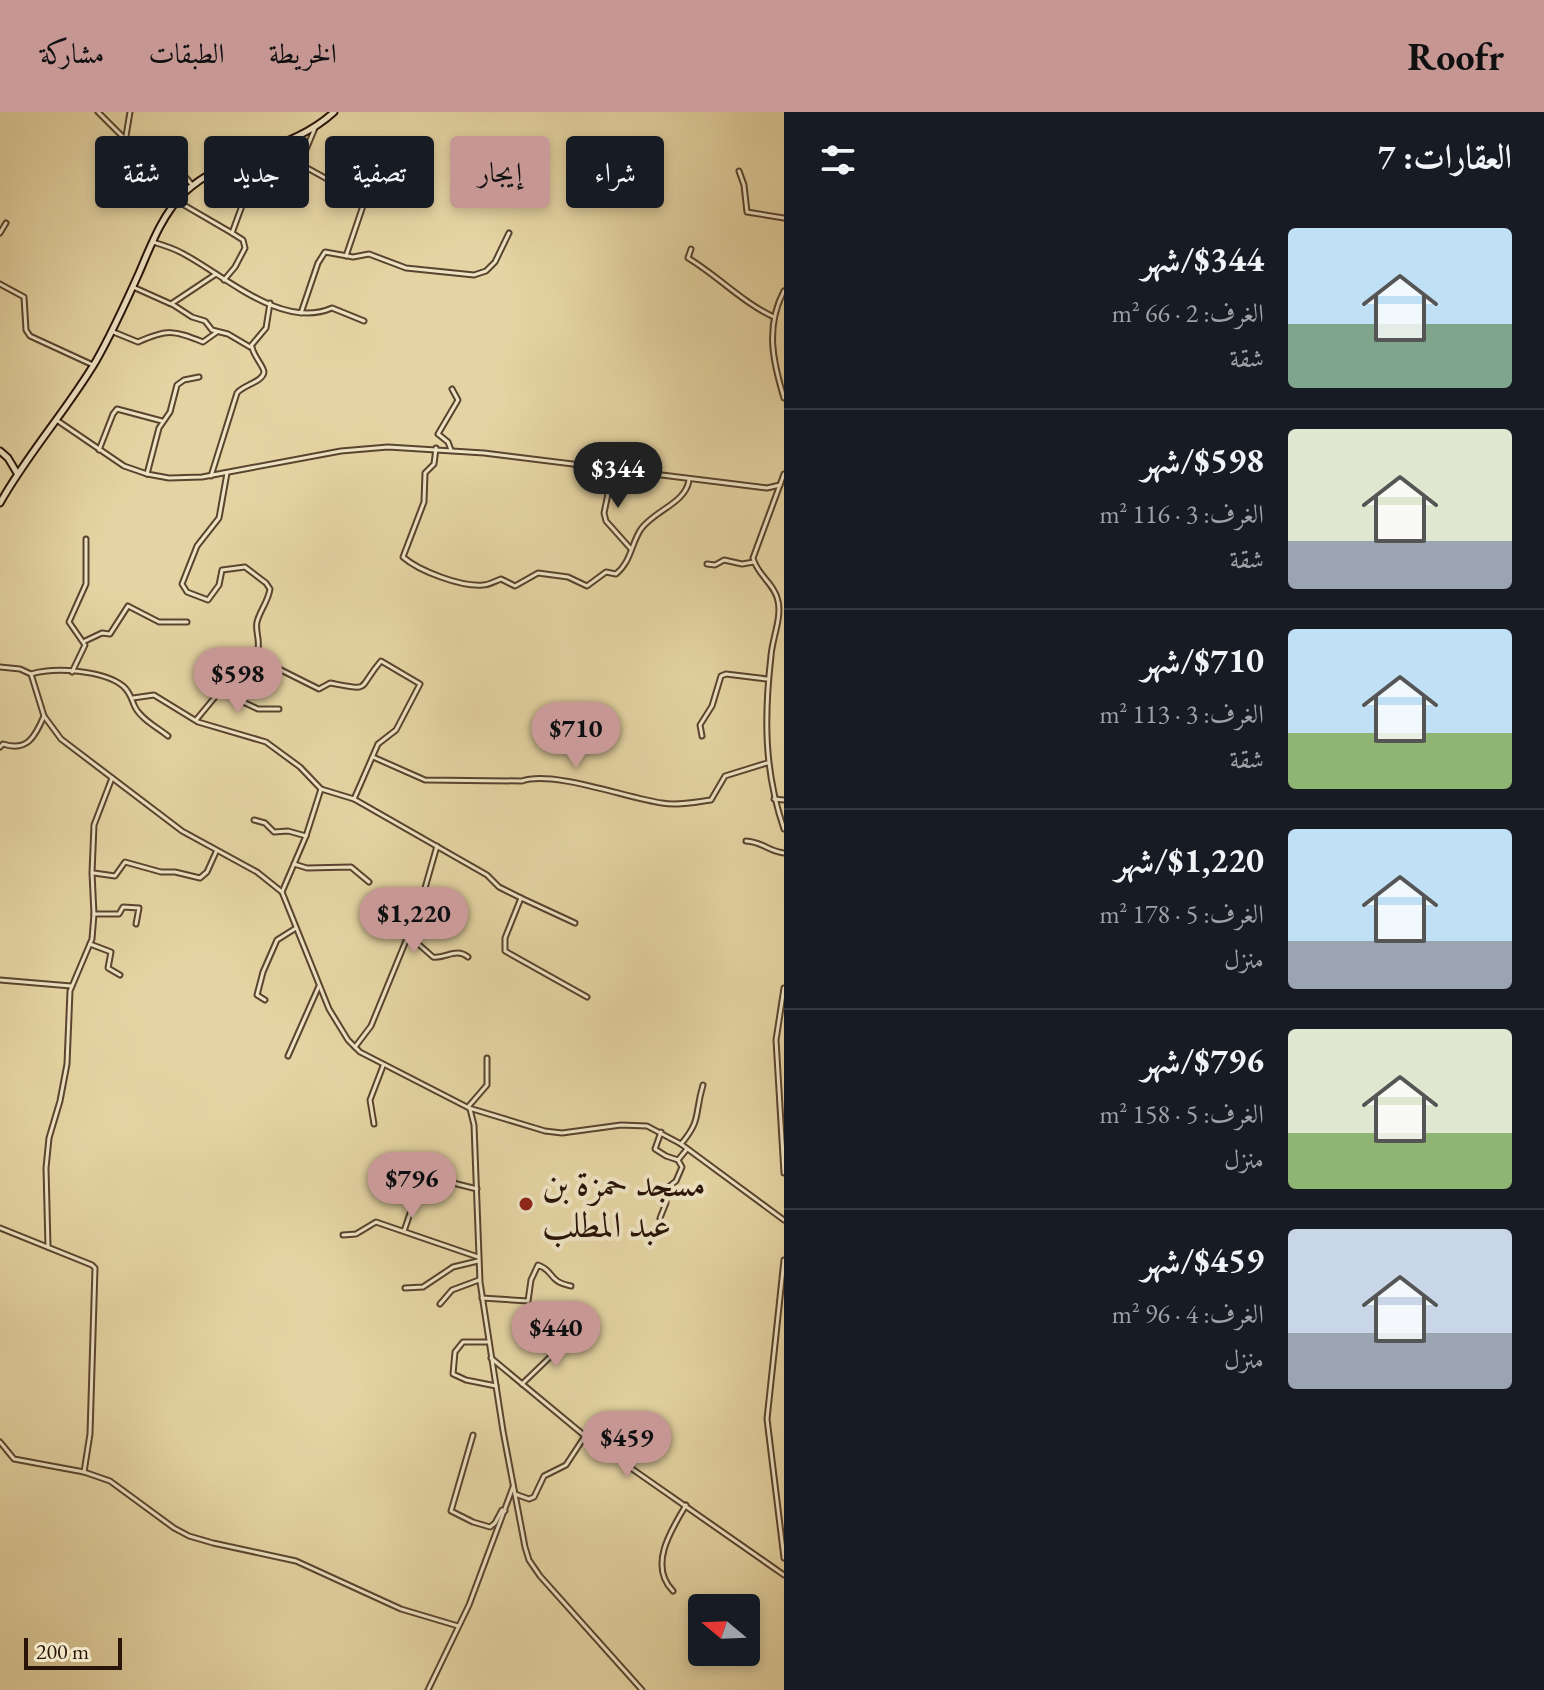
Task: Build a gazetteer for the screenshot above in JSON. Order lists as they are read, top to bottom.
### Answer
{
  "places": ["مسجد حمزة بن عبد المطلب"],
  "scale_bar": "200 m",
  "north": "left",
  "page": {
    "header": "Roofr",
    "nav": ["الخريطة", "الطبقات", "مشاركة"],
    "heading": "العقارات: 7",
    "chip": [
      "شراء",
      "إيجار",
      "تصفية",
      "جديد",
      "شقة"
    ],
    "list": [
      {
        "name": "$344/شهر",
        "note": "الغرف: 2 · 66 m² · شقة"
      },
      {
        "name": "$598/شهر",
        "note": "الغرف: 3 · 116 m² · شقة"
      },
      {
        "name": "$710/شهر",
        "note": "الغرف: 3 · 113 m² · شقة"
      },
      {
        "name": "$1,220/شهر",
        "note": "الغرف: 5 · 178 m² · منزل"
      },
      {
        "name": "$796/شهر",
        "note": "الغرف: 5 · 158 m² · منزل"
      },
      {
        "name": "$459/شهر",
        "note": "الغرف: 4 · 96 m² · منزل"
      }
    ],
    "price": [
      "$344",
      "$598",
      "$710",
      "$1,220",
      "$796",
      "$440",
      "$459"
    ],
    "scale": "200 m"
  }
}
